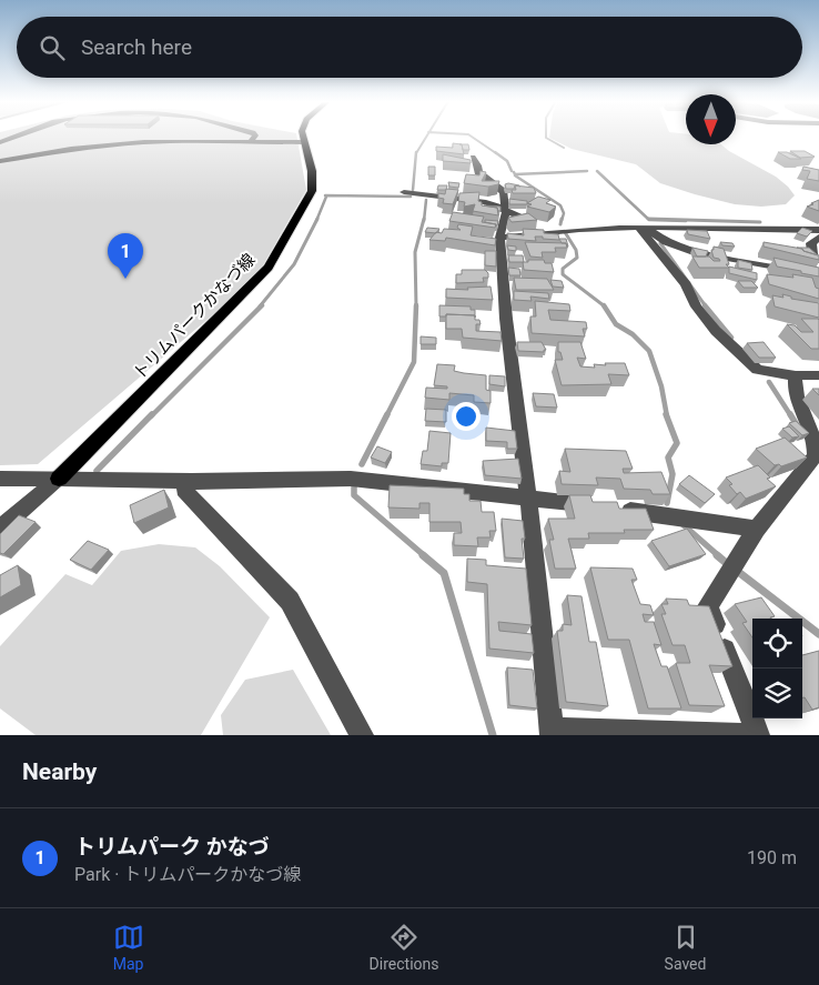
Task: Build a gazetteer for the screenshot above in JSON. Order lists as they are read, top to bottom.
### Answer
{
  "streets": {
    "main road": ["トリムパークかなづ線"]
  },
  "north": "bottom",
  "page": {
    "search": "Search here",
    "pins": "1",
    "heading": "Nearby",
    "list": [
      {
        "mark": "1",
        "name": "トリムパーク かなづ",
        "note": "Park · トリムパークかなづ線",
        "value": "190 m"
      }
    ],
    "nav": ["Map", "Directions", "Saved"]
  }
}
